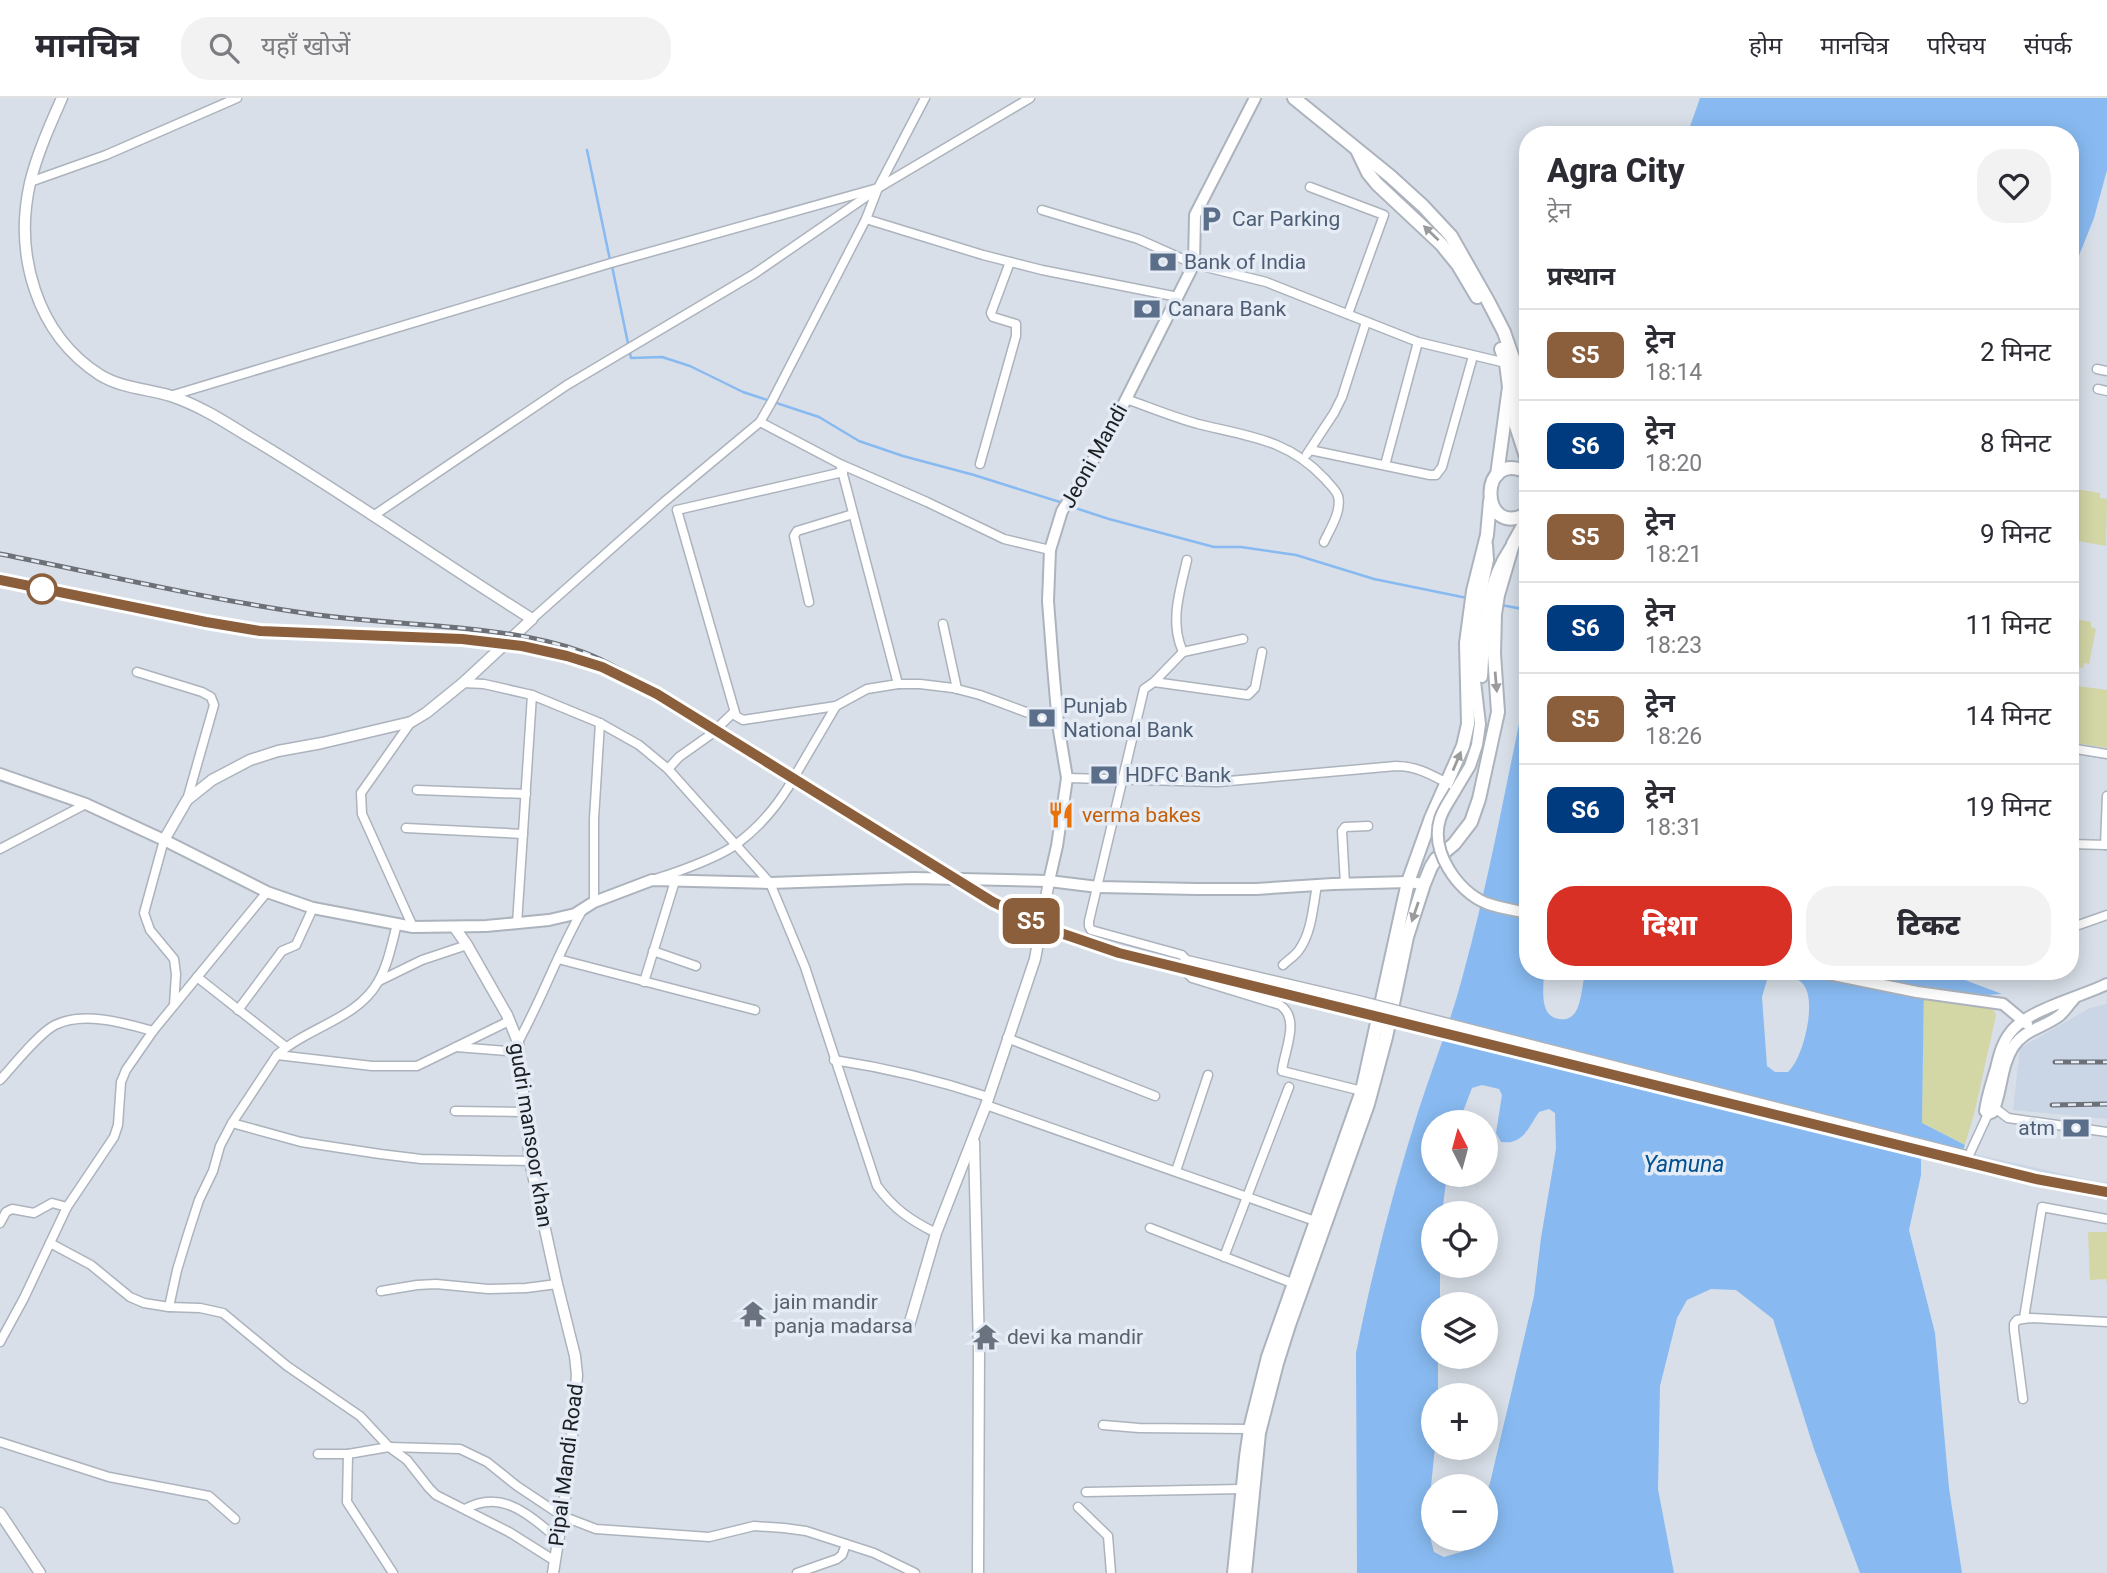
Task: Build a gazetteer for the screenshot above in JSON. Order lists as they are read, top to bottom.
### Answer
{
  "streets": {
    "main road": ["Jeoni Mandi"],
    "street": ["gudri mansoor khan", "Pipal Mandi Road"]
  },
  "crossings": [
    ["gudri mansoor khan", "Pipal Mandi Road"]
  ],
  "water": ["Yamuna"],
  "places": {
    "parking": ["Car Parking"],
    "bank": [
      "Bank of India",
      "Canara Bank",
      "Punjab National Bank",
      "HDFC Bank",
      "atm"
    ],
    "restaurant": ["verma bakes"],
    "temple": ["jain mandir panja madarsa", "devi ka mandir"]
  },
  "north": "top",
  "page": {
    "header": "मानचित्र",
    "search": "यहाँ खोजें",
    "nav": [
      "होम",
      "मानचित्र",
      "परिचय",
      "संपर्क"
    ],
    "on_map": "S5",
    "heading": [
      ["Agra City", "ट्रेन"],
      "प्रस्थान"
    ],
    "list": [
      {
        "mark": "S5",
        "name": "ट्रेन",
        "note": "18:14",
        "value": "2 मिनट"
      },
      {
        "mark": "S6",
        "name": "ट्रेन",
        "note": "18:20",
        "value": "8 मिनट"
      },
      {
        "mark": "S5",
        "name": "ट्रेन",
        "note": "18:21",
        "value": "9 मिनट"
      },
      {
        "mark": "S6",
        "name": "ट्रेन",
        "note": "18:23",
        "value": "11 मिनट"
      },
      {
        "mark": "S5",
        "name": "ट्रेन",
        "note": "18:26",
        "value": "14 मिनट"
      },
      {
        "mark": "S6",
        "name": "ट्रेन",
        "note": "18:31",
        "value": "19 मिनट"
      }
    ],
    "buttons": ["दिशा", "टिकट"],
    "map_buttons": ["+", "−"]
  }
}
